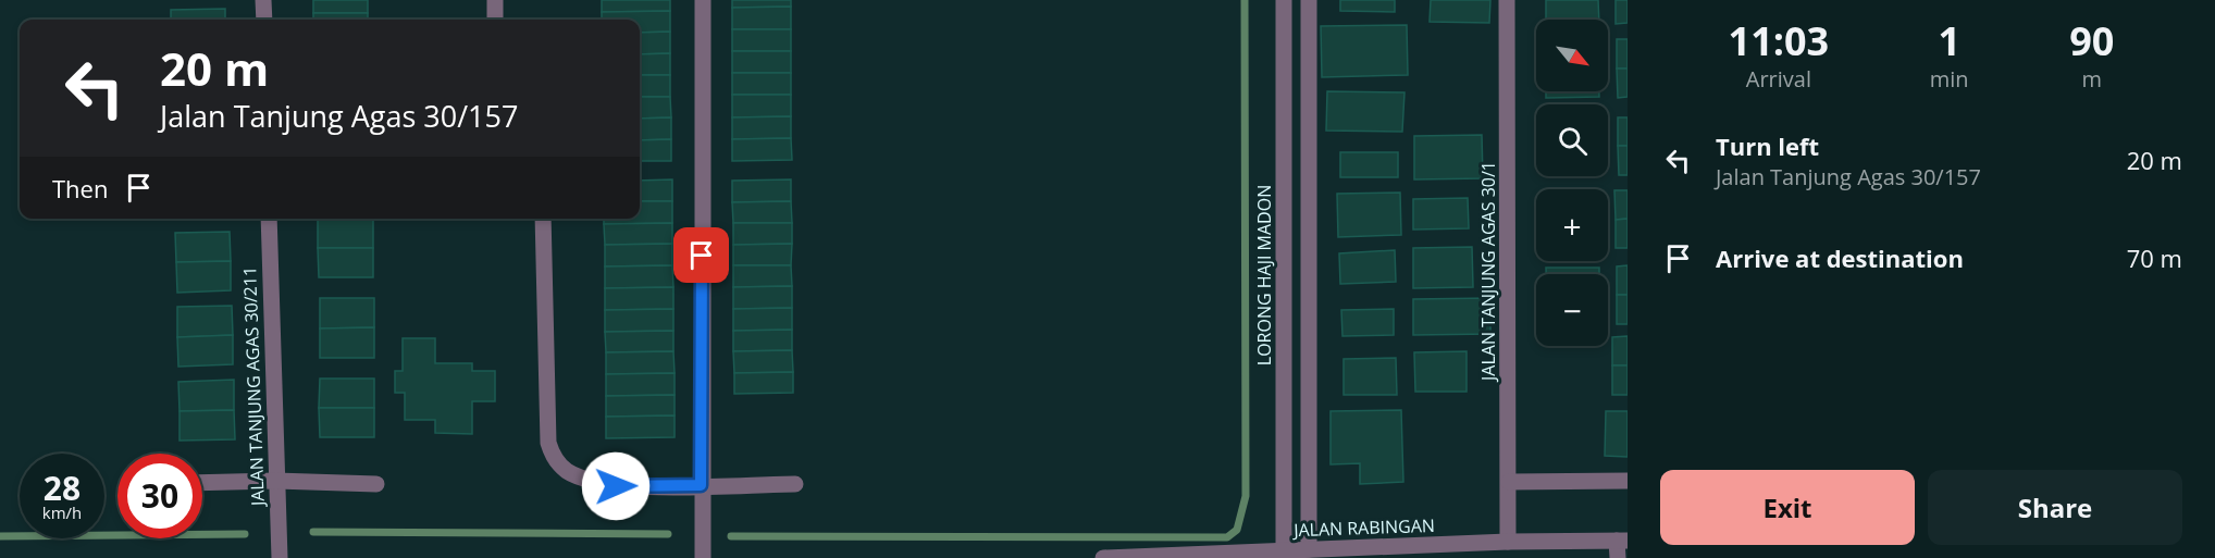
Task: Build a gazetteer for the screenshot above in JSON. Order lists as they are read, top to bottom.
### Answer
{
  "streets": {
    "street": [
      "JALAN TANJUNG AGAS 30/1",
      "LORONG HAJI MADON",
      "JALAN TANJUNG AGAS 30/211",
      "JALAN RABINGAN"
    ]
  },
  "crossings": [
    ["JALAN TANJUNG AGAS 30/1", "JALAN RABINGAN"],
    ["LORONG HAJI MADON", "JALAN RABINGAN"]
  ],
  "north": "bottom right",
  "page": {
    "eta": [
      "11:03",
      "Arrival",
      "1",
      "min",
      "90",
      "m"
    ],
    "map_buttons": ["+", "−"],
    "turn": ["20 m", "Jalan Tanjung Agas 30/157"],
    "list": [
      {
        "name": "Turn left",
        "note": "Jalan Tanjung Agas 30/157",
        "value": "20 m"
      },
      {
        "name": "Arrive at destination",
        "value": "70 m"
      }
    ],
    "then": "Then",
    "speed": "28 km/h",
    "limit": "30",
    "buttons": ["Exit", "Share"]
  }
}
